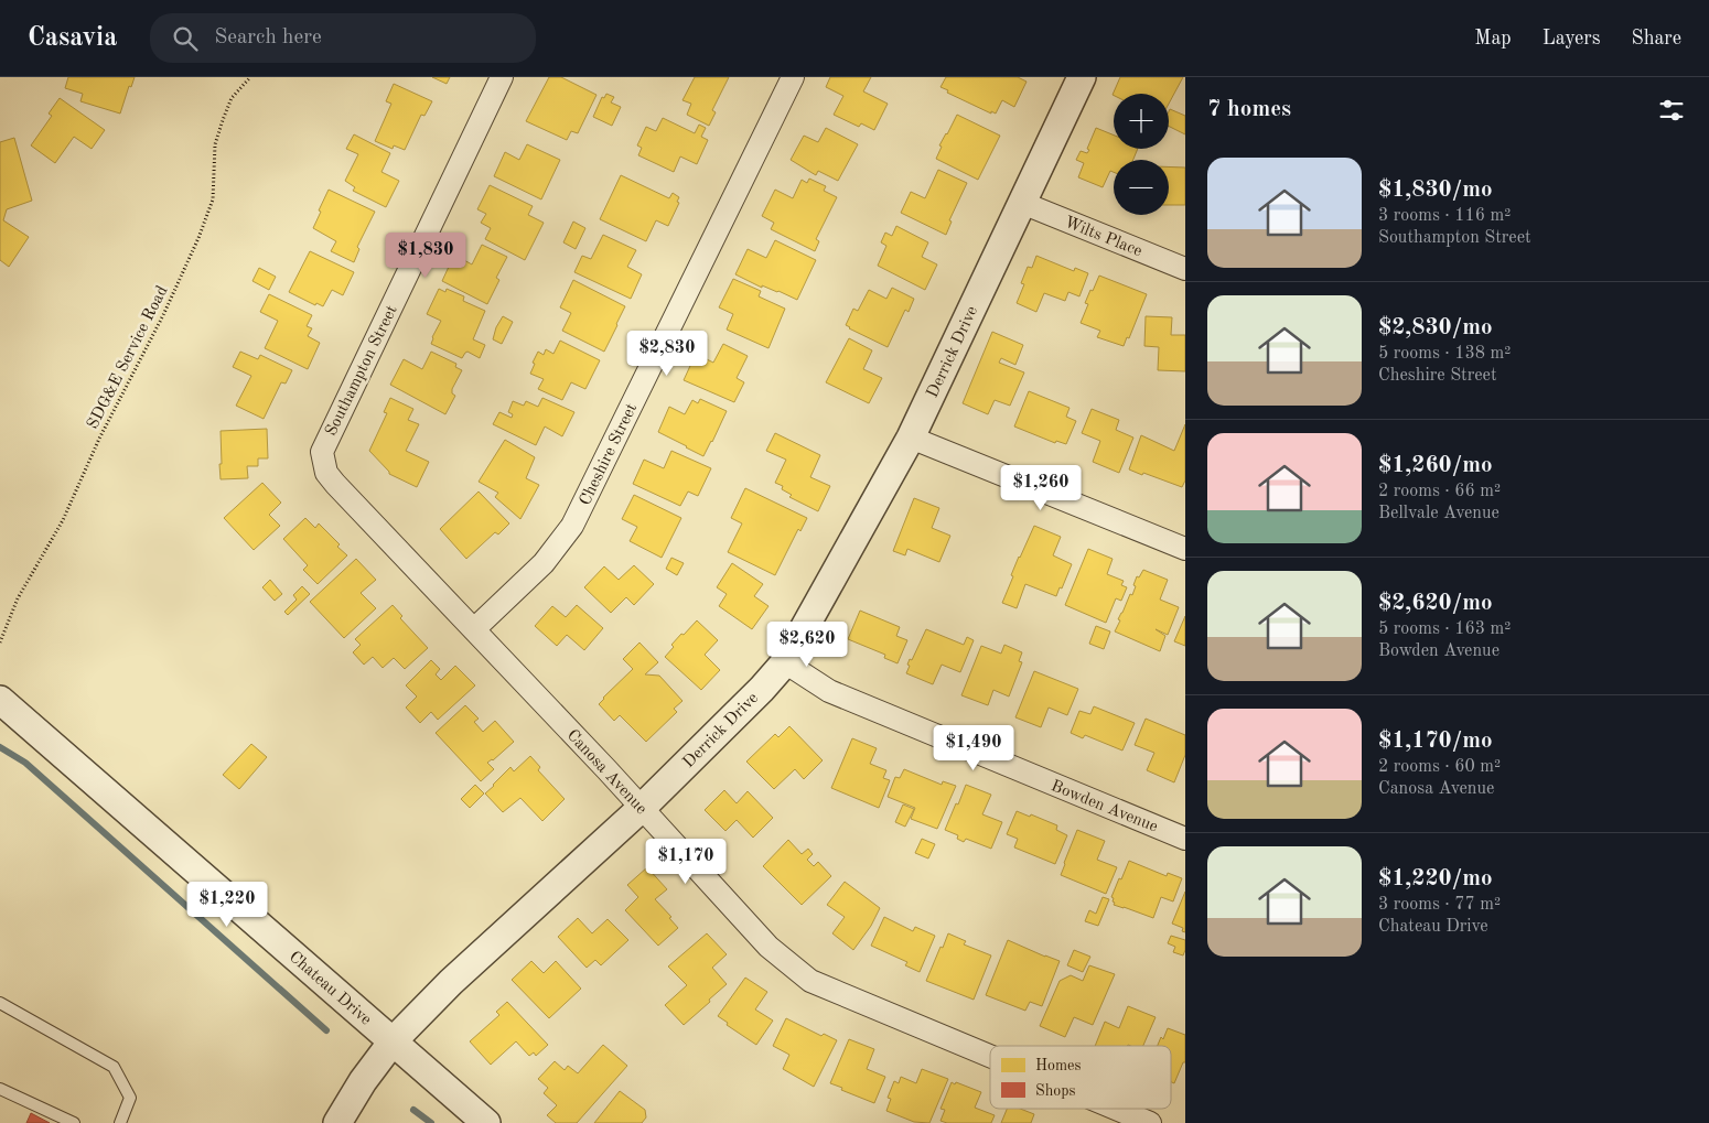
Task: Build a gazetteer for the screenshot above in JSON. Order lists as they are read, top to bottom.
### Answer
{
  "streets": {
    "street": [
      "Wilts Place",
      "Derrick Drive",
      "Southampton Street",
      "Cheshire Street",
      "Canosa Avenue",
      "Bowden Avenue",
      "Chateau Drive"
    ],
    "path": ["SDG&E Service Road"]
  },
  "crossings": [
    ["Wilts Place", "Derrick Drive"],
    ["Derrick Drive", "Canosa Avenue"],
    ["Derrick Drive", "Bowden Avenue"],
    ["Derrick Drive", "Chateau Drive"],
    ["Southampton Street", "Canosa Avenue"],
    ["Cheshire Street", "Canosa Avenue"]
  ],
  "legend": ["Homes", "Shops"],
  "page": {
    "header": "Casavia",
    "search": "Search here",
    "nav": ["Map", "Layers", "Share"],
    "heading": "7 homes",
    "map_buttons": ["+", "−"],
    "list": [
      {
        "name": "$1,830/mo",
        "note": "3 rooms · 116 m² · Southampton Street"
      },
      {
        "name": "$2,830/mo",
        "note": "5 rooms · 138 m² · Cheshire Street"
      },
      {
        "name": "$1,260/mo",
        "note": "2 rooms · 66 m² · Bellvale Avenue"
      },
      {
        "name": "$2,620/mo",
        "note": "5 rooms · 163 m² · Bowden Avenue"
      },
      {
        "name": "$1,170/mo",
        "note": "2 rooms · 60 m² · Canosa Avenue"
      },
      {
        "name": "$1,220/mo",
        "note": "3 rooms · 77 m² · Chateau Drive"
      }
    ],
    "price": [
      "$1,830",
      "$2,830",
      "$1,260",
      "$2,620",
      "$1,490",
      "$1,170",
      "$1,220"
    ]
  }
}
